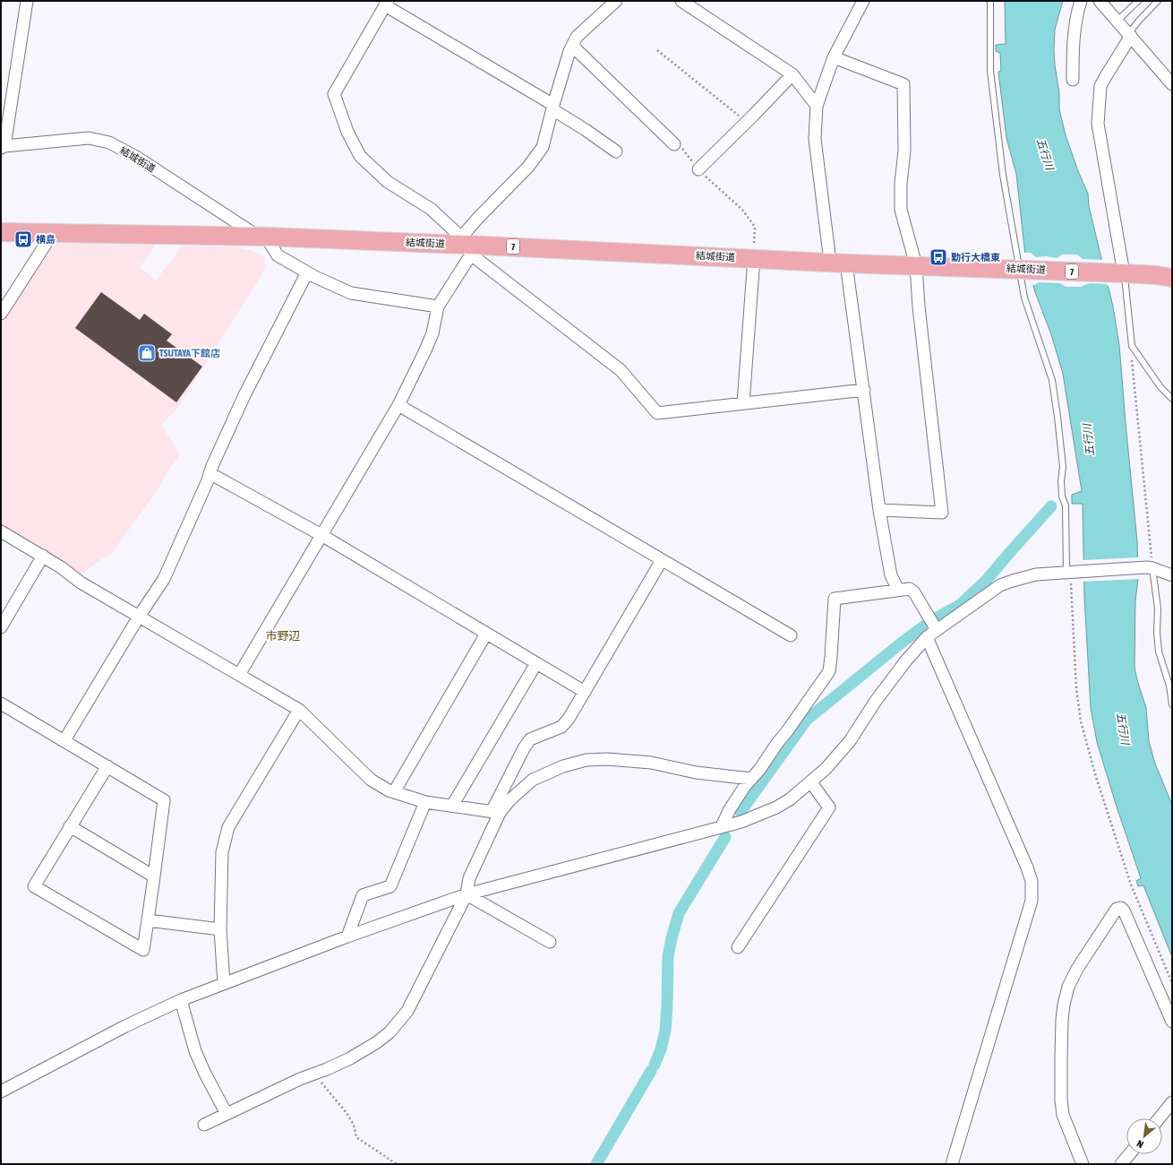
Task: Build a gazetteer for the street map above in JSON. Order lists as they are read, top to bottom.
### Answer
{
  "streets": {
    "main road": ["結城街道", "7"]
  },
  "districts": ["市野辺"],
  "water": ["五行川"],
  "places": {
    "bus stop": ["横島", "勤行大橋東"],
    "shop": ["TSUTAYA下館店"]
  },
  "north": "bottom left"
}
